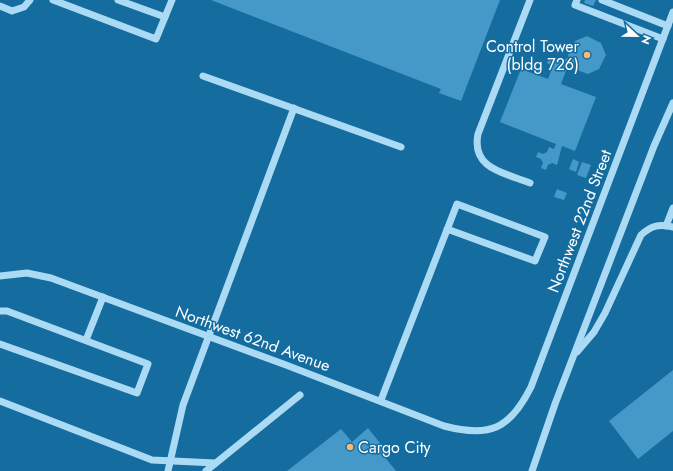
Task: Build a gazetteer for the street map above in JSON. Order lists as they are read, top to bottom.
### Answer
{
  "streets": {
    "street": ["Northwest 22nd Street", "Northwest 62nd Avenue"]
  },
  "crossings": [
    ["Northwest 22nd Street", "Northwest 62nd Avenue"]
  ],
  "places": ["Control Tower (bldg 726)", "Cargo City"],
  "north": "right"
}
